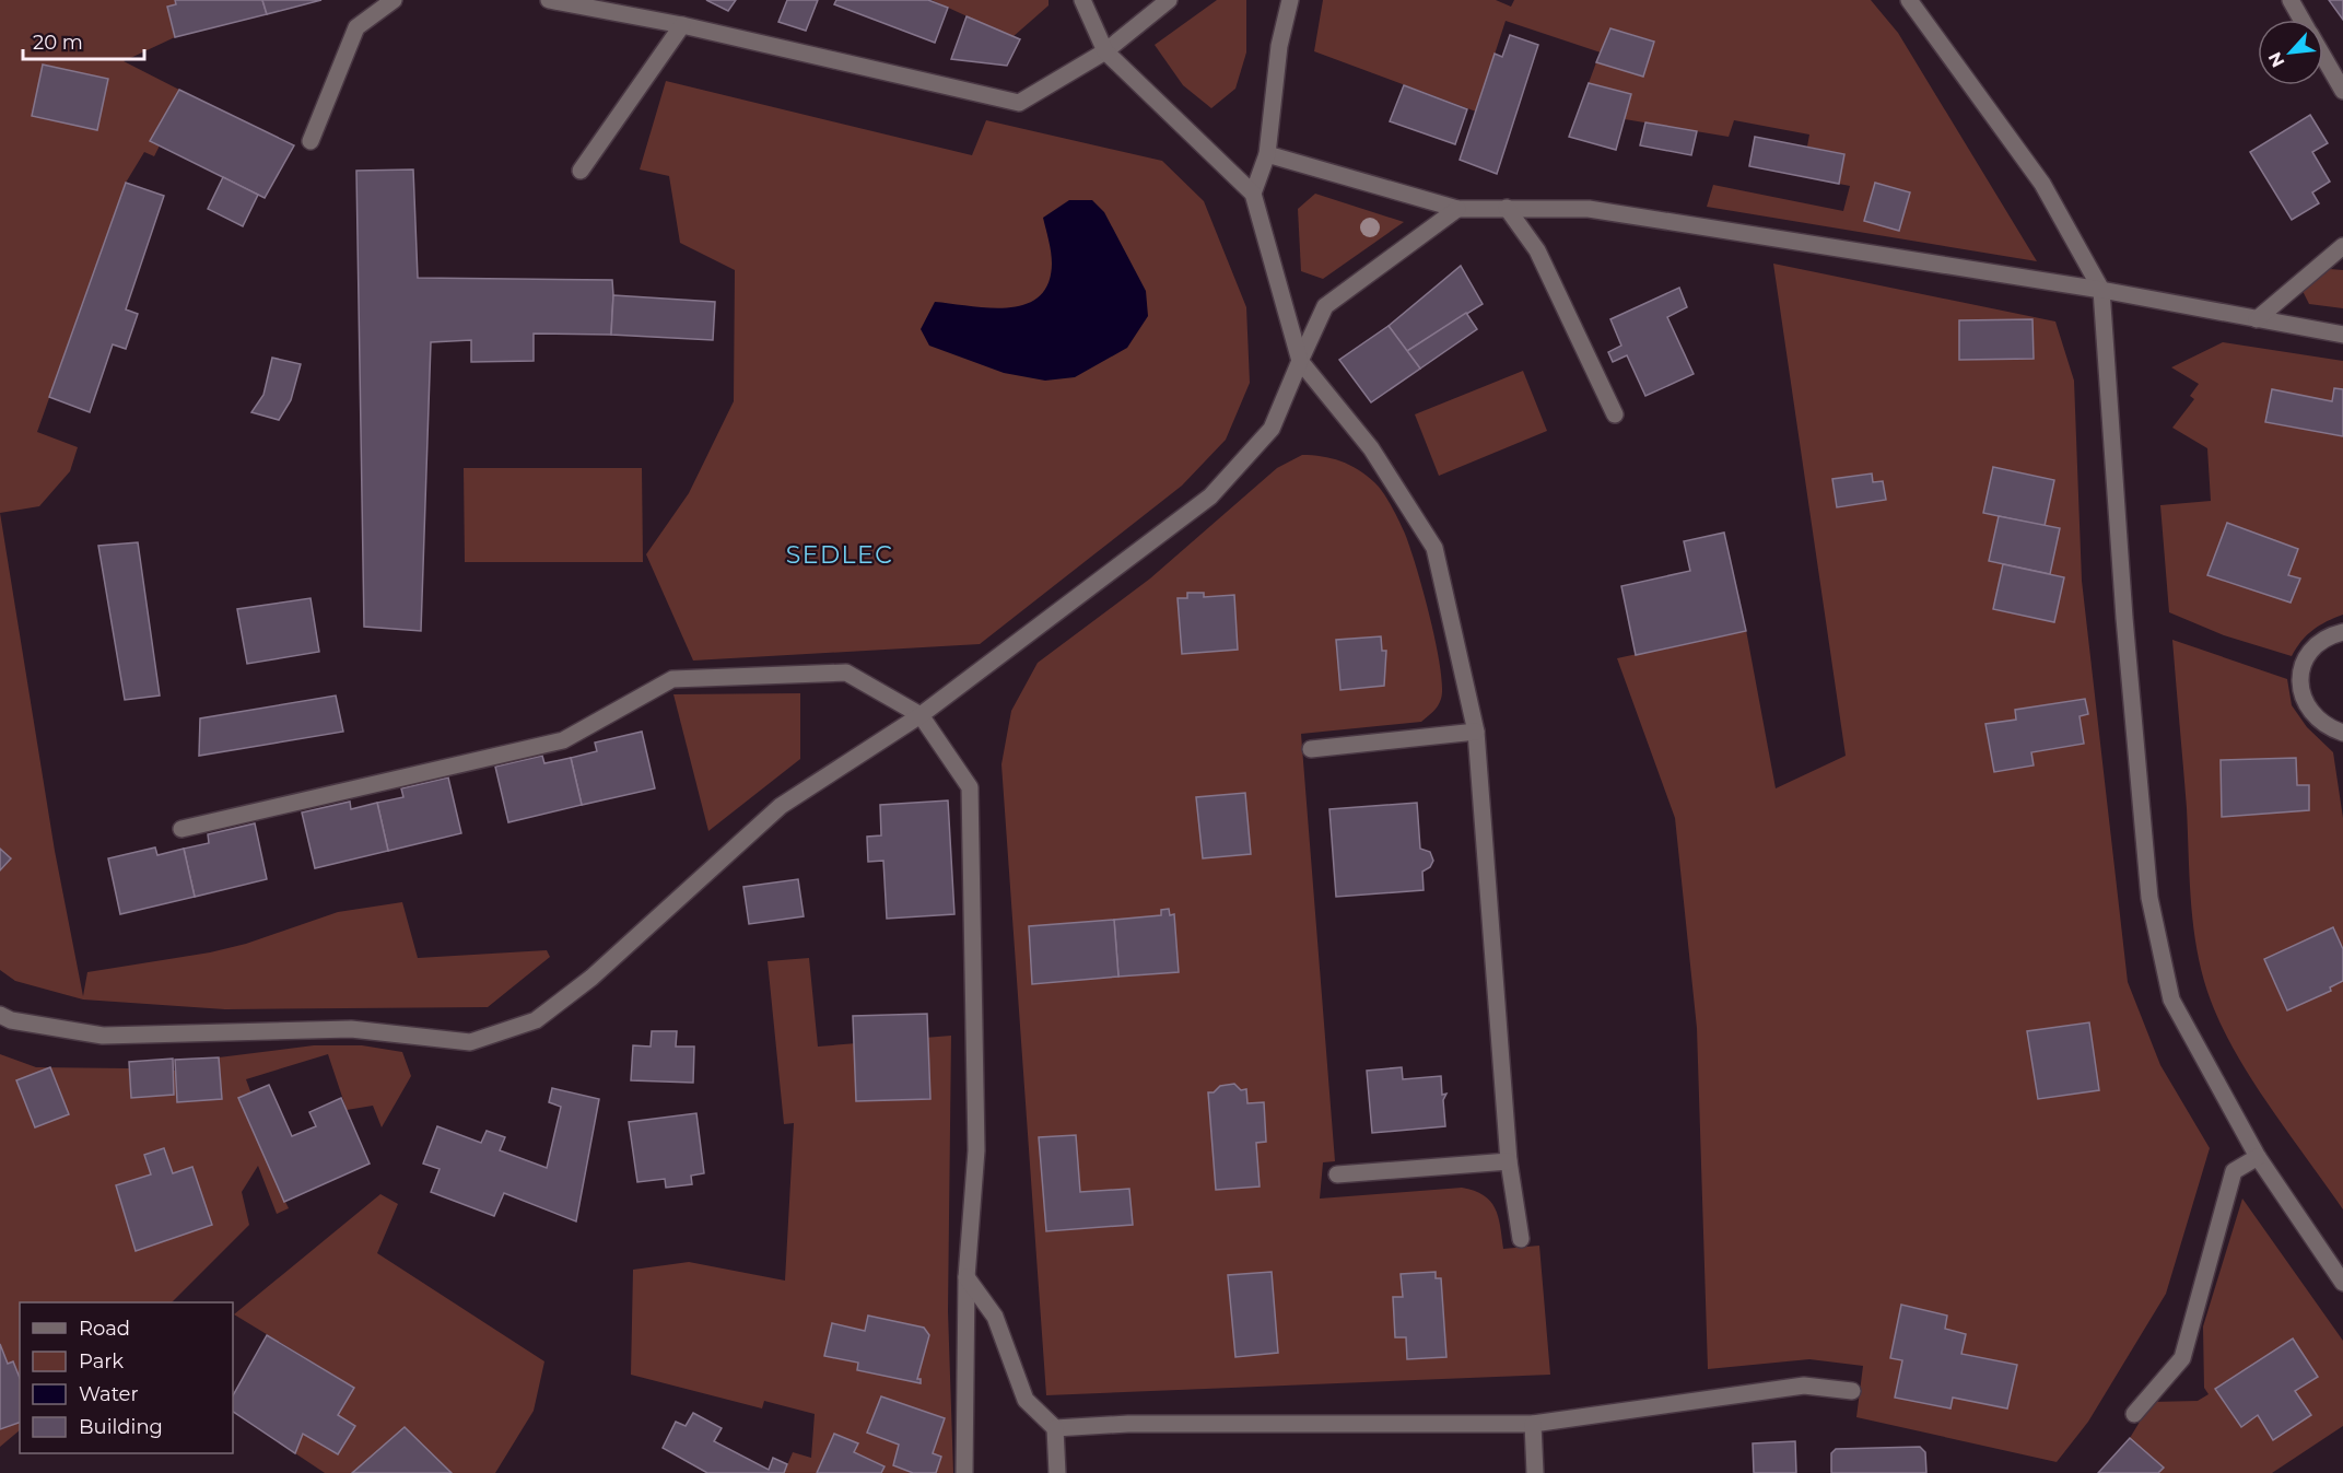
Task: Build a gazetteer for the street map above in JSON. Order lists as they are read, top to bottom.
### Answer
{
  "districts": ["SEDLEC"],
  "legend": [
    "Road",
    "Park",
    "Water",
    "Building"
  ],
  "scale_bar": "20 m",
  "north": "bottom left"
}
